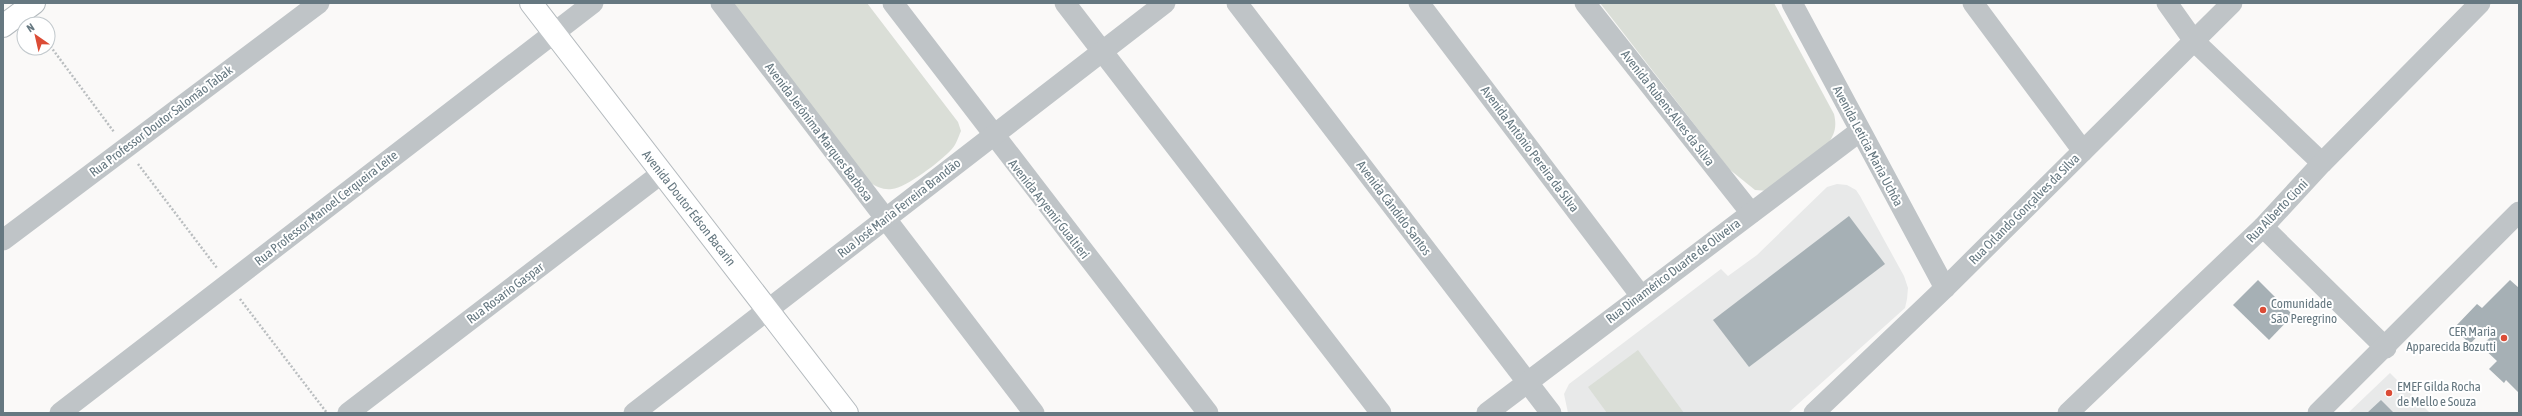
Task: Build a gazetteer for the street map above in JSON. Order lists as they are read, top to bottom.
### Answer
{
  "streets": {
    "street": [
      "Avenida Rubens Alves da Silva",
      "Rua Professor Doutor Salomão Tabak",
      "Avenida Jerônima Marques Barbosa",
      "Avenida Letícia Maria Uchôa",
      "Avenida Antônio Pereira da Silva",
      "Rua Professor Manoel Cerqueira Leite",
      "Avenida Doutor Edson Bacarin",
      "Rua José Maria Ferreira Brandão",
      "Avenida Cândido Santos",
      "Avenida Aryemir Gualtieri",
      "Rua Orlando Gonçalves da Silva",
      "Rua Alberto Cioni",
      "Rua Dinamérico Duarte de Oliveira",
      "Rua Rosario Gaspar"
    ]
  },
  "crossings": [
    ["Avenida Rubens Alves da Silva", "Rua Dinamérico Duarte de Oliveira"],
    ["Avenida Jerônima Marques Barbosa", "Rua José Maria Ferreira Brandão"],
    ["Avenida Letícia Maria Uchôa", "Rua Orlando Gonçalves da Silva"],
    ["Avenida Letícia Maria Uchôa", "Rua Dinamérico Duarte de Oliveira"],
    ["Avenida Antônio Pereira da Silva", "Rua Dinamérico Duarte de Oliveira"],
    ["Rua Professor Manoel Cerqueira Leite", "Avenida Doutor Edson Bacarin"],
    ["Avenida Doutor Edson Bacarin", "Rua José Maria Ferreira Brandão"],
    ["Avenida Doutor Edson Bacarin", "Rua Rosario Gaspar"],
    ["Rua José Maria Ferreira Brandão", "Avenida Aryemir Gualtieri"],
    ["Avenida Cândido Santos", "Rua Dinamérico Duarte de Oliveira"]
  ],
  "places": ["Comunidade São Peregrino", "CER Maria Apparecida Bozutti", "EMEF Gilda Rocha de Mello e Souza"],
  "north": "top left"
}
